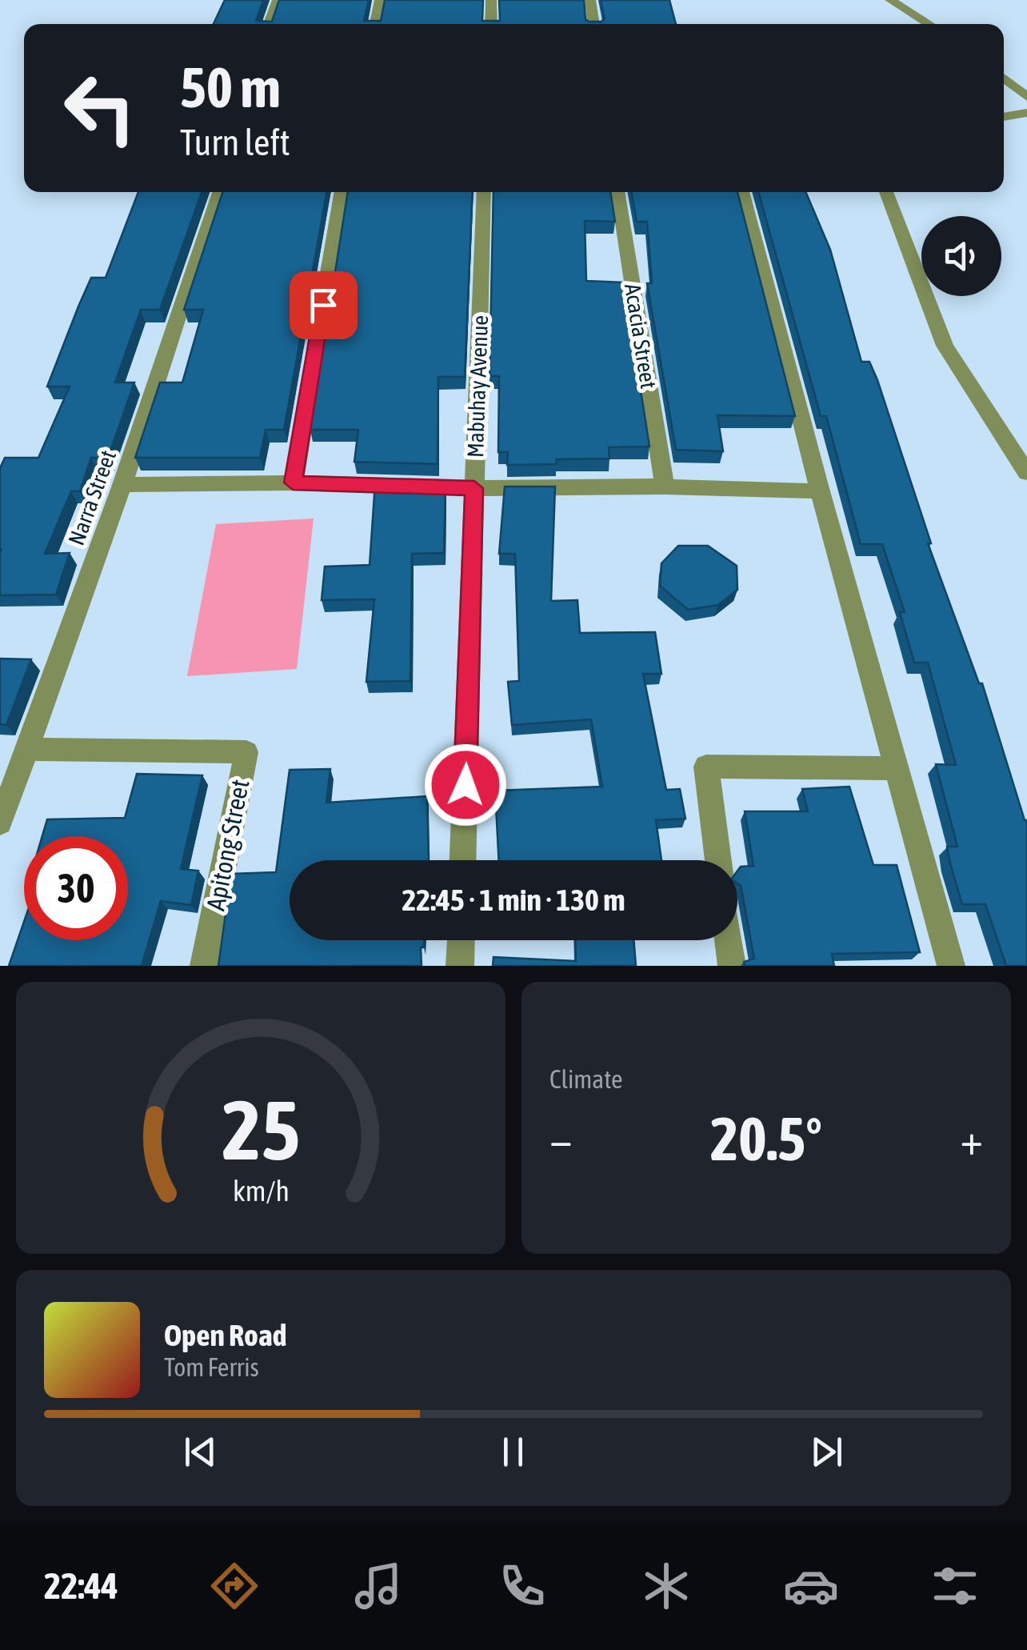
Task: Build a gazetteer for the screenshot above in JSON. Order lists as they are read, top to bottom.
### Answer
{
  "streets": {
    "street": [
      "Acacia Street",
      "Mabuhay Avenue",
      "Narra Street",
      "Apitong Street"
    ]
  },
  "crossings": [
    ["Narra Street", "Apitong Street"]
  ],
  "page": {
    "turn": ["50 m", "Turn left"],
    "limit": "30",
    "trip": "22:45 · 1 min · 130 m",
    "tile": "Climate",
    "heat": ["−", "20.5°", "+"],
    "song": ["Open Road", "Tom Ferris"],
    "tabs": "22:44",
    "gauge": ["25", "km/h"]
  }
}
